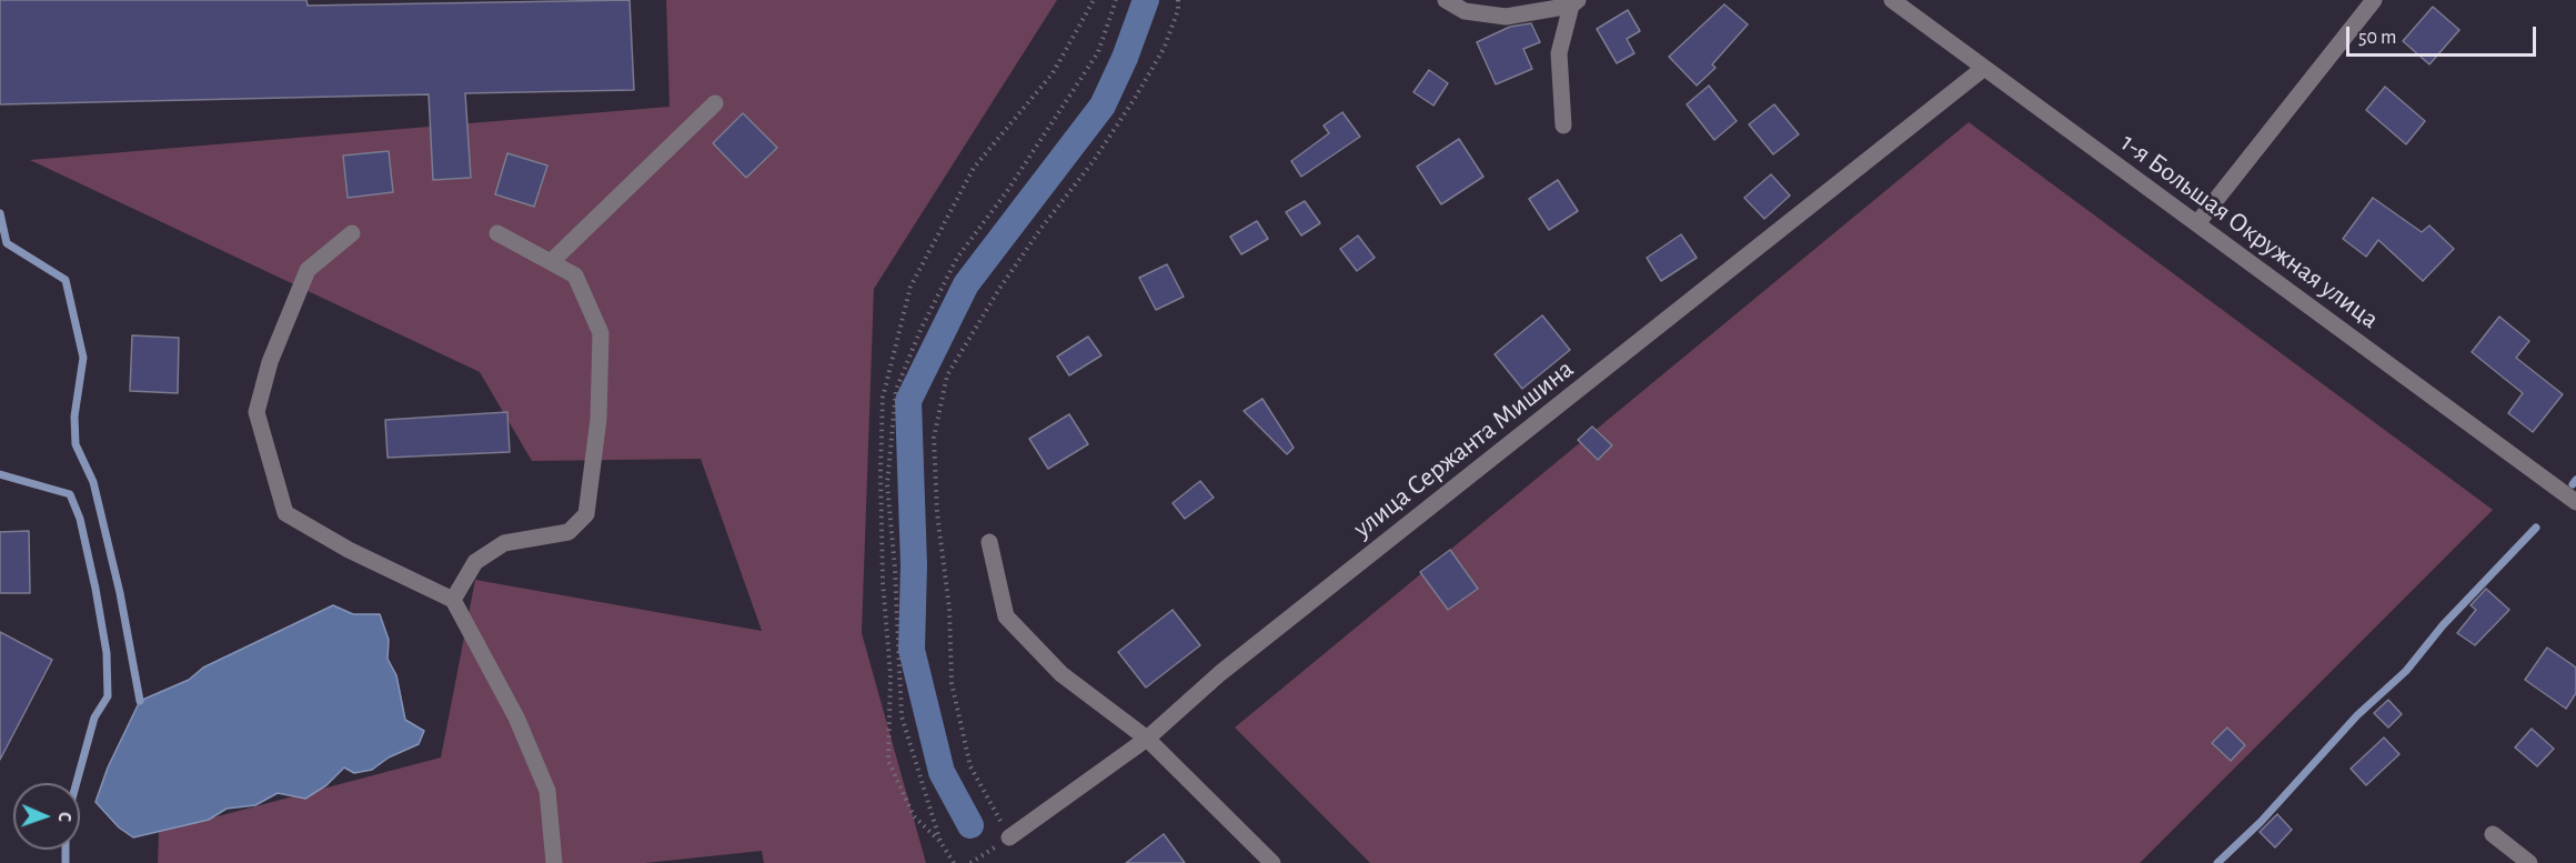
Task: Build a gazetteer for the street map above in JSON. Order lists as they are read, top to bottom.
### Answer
{
  "streets": {
    "street": ["1-я Большая Окружная улица", "улица Сержанта Мишина"]
  },
  "crossings": [
    ["1-я Большая Окружная улица", "улица Сержанта Мишина"]
  ],
  "scale_bar": "50 m",
  "north": "right"
}
